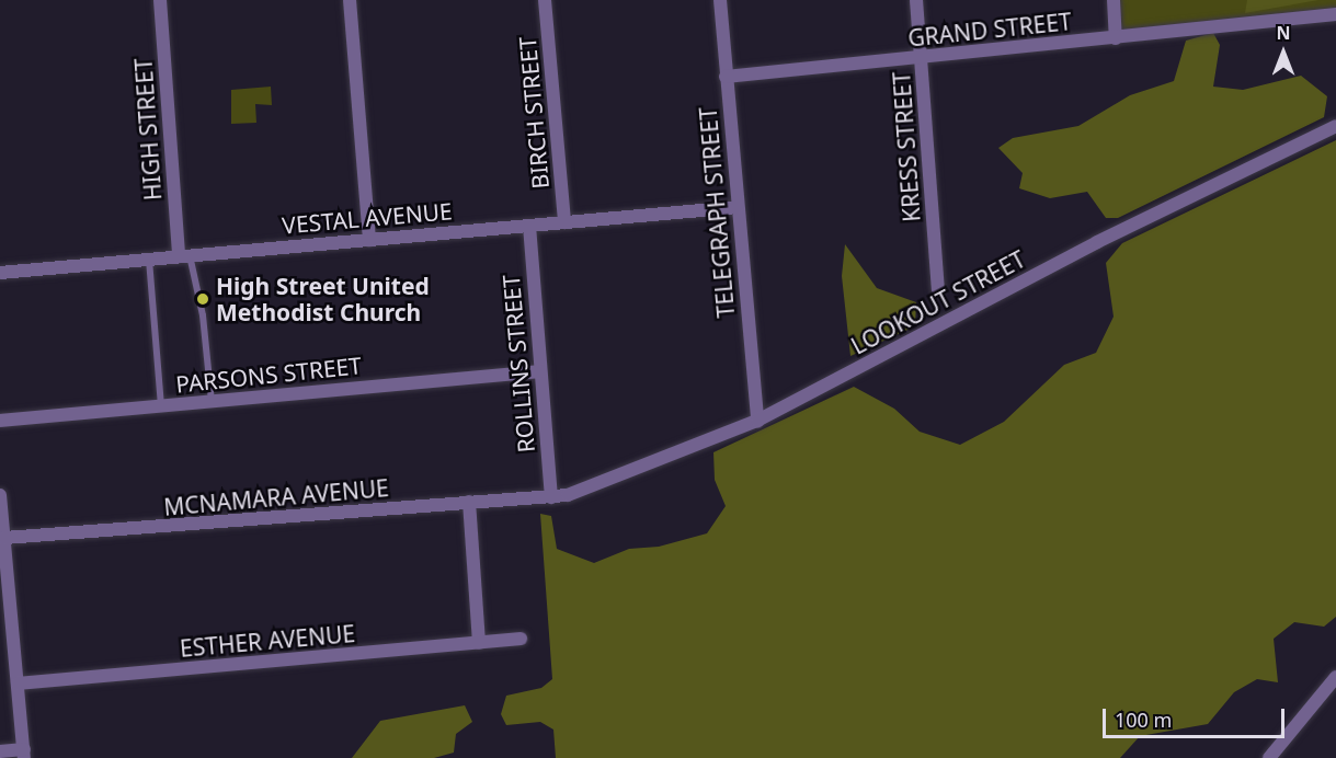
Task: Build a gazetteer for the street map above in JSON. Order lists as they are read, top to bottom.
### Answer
{
  "streets": {
    "street": [
      "GRAND STREET",
      "BIRCH STREET",
      "HIGH STREET",
      "KRESS STREET",
      "TELEGRAPH STREET",
      "VESTAL AVENUE",
      "LOOKOUT STREET",
      "ROLLINS STREET",
      "PARSONS STREET",
      "MCNAMARA AVENUE",
      "ESTHER AVENUE"
    ]
  },
  "crossings": [
    ["GRAND STREET", "KRESS STREET"],
    ["GRAND STREET", "TELEGRAPH STREET"],
    ["BIRCH STREET", "VESTAL AVENUE"],
    ["HIGH STREET", "VESTAL AVENUE"],
    ["TELEGRAPH STREET", "VESTAL AVENUE"],
    ["TELEGRAPH STREET", "LOOKOUT STREET"],
    ["VESTAL AVENUE", "ROLLINS STREET"],
    ["LOOKOUT STREET", "ROLLINS STREET"],
    ["LOOKOUT STREET", "MCNAMARA AVENUE"],
    ["ROLLINS STREET", "PARSONS STREET"],
    ["ROLLINS STREET", "MCNAMARA AVENUE"]
  ],
  "places": ["High Street United Methodist Church"],
  "scale_bar": "100 m",
  "north": "top"
}
